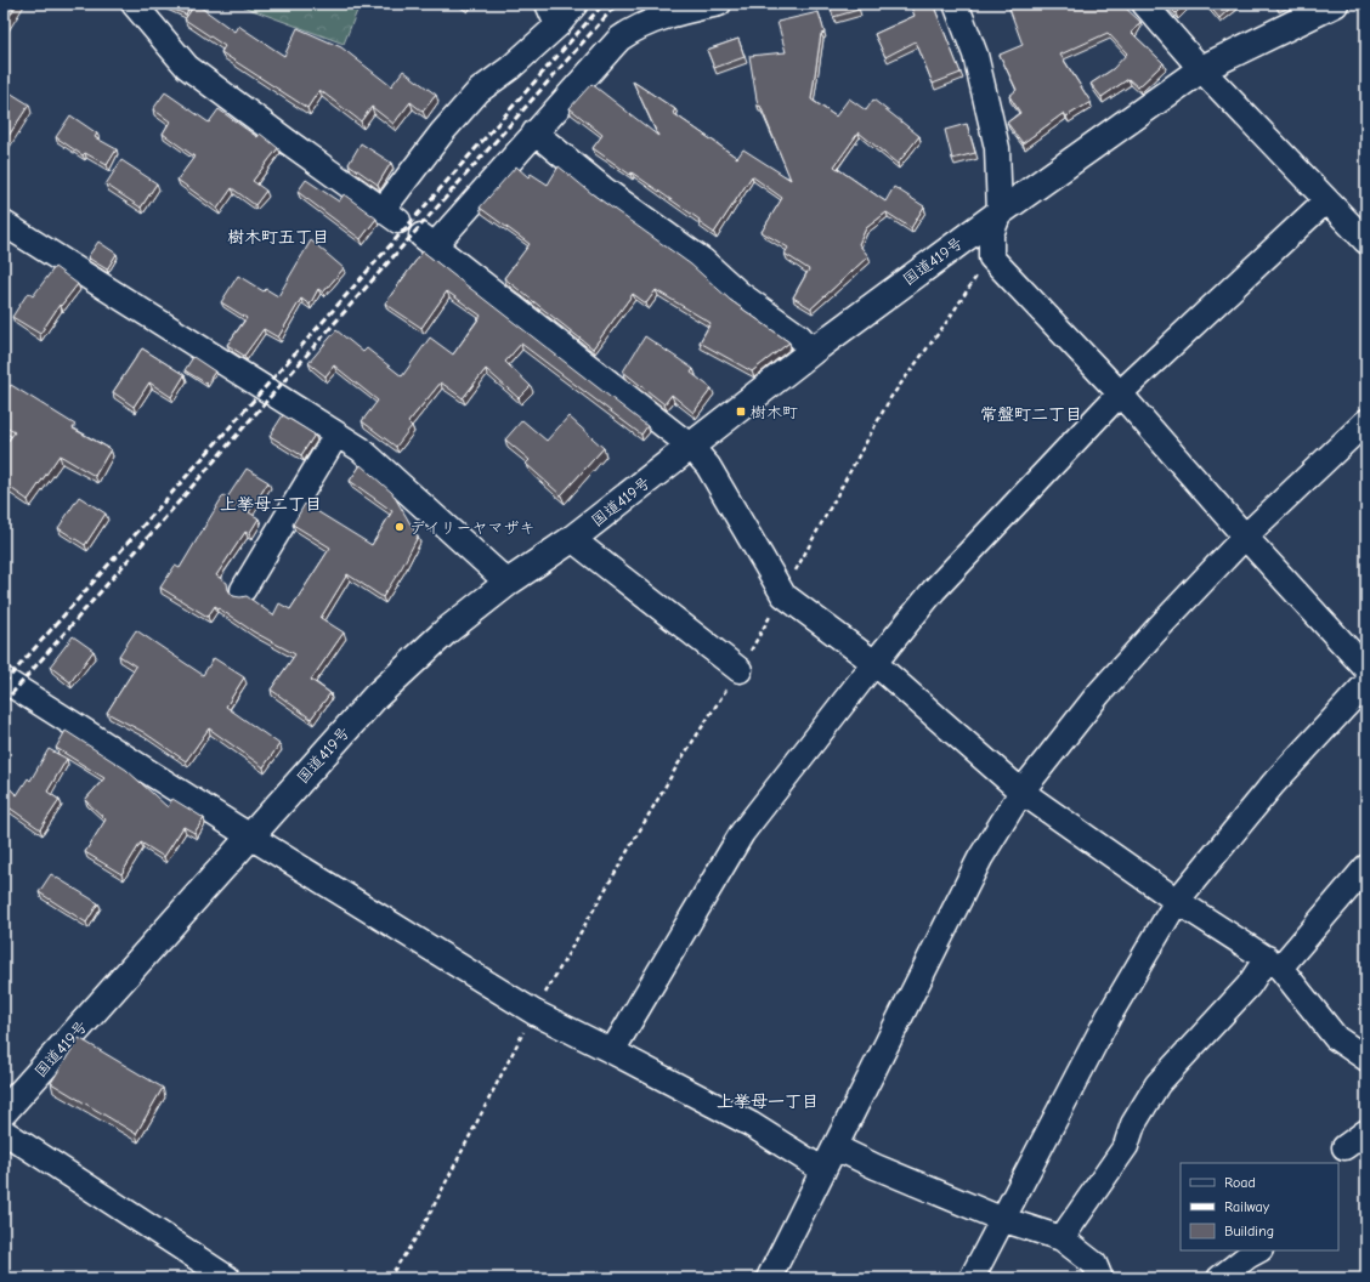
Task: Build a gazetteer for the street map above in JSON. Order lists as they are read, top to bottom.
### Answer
{
  "streets": {
    "highway": ["国道419号"]
  },
  "districts": [
    "樹木町五丁目",
    "常盤町二丁目",
    "上挙母二丁目",
    "上挙母一丁目"
  ],
  "places": {
    "transit": ["樹木町"],
    "other": ["デイリーヤマザキ"]
  },
  "legend": ["Road", "Railway", "Building"]
}
